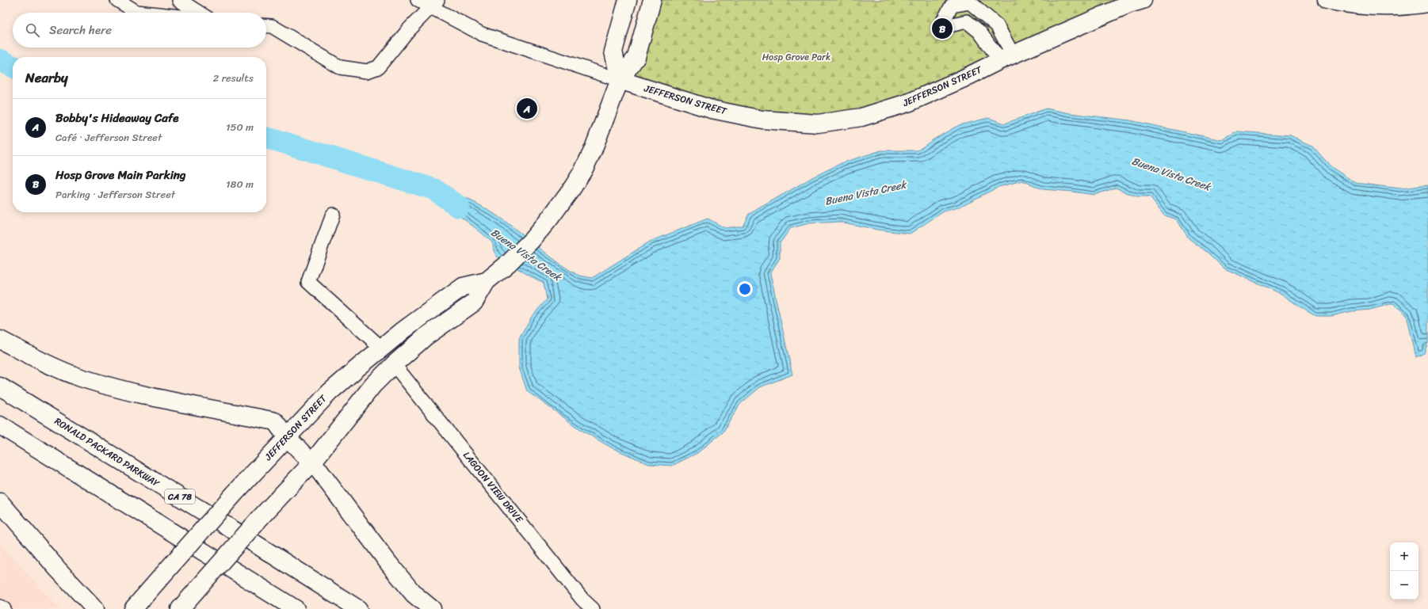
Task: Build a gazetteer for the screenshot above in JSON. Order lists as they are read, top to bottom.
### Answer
{
  "streets": {
    "main road": ["JEFFERSON STREET", "RONALD PACKARD PARKWAY", "CA 78"],
    "street": ["LAGOON VIEW DRIVE"]
  },
  "crossings": [
    ["JEFFERSON STREET", "LAGOON VIEW DRIVE"]
  ],
  "water": ["Buena Vista Creek"],
  "parks": ["Hosp Grove Park"],
  "page": {
    "search": "Search here",
    "pins": ["B", "A"],
    "heading": ["Nearby", "2 results"],
    "list": [
      {
        "mark": "A",
        "name": "Bobby's Hideaway Cafe",
        "note": "Café · Jefferson Street",
        "value": "150 m"
      },
      {
        "mark": "B",
        "name": "Hosp Grove Main Parking",
        "note": "Parking · Jefferson Street",
        "value": "180 m"
      }
    ],
    "map_buttons": ["+", "−"]
  }
}
